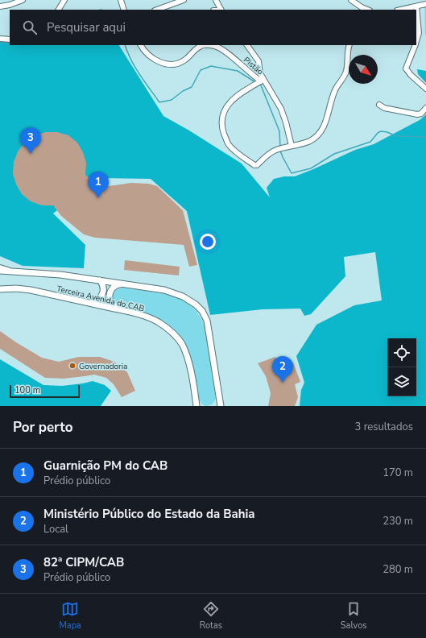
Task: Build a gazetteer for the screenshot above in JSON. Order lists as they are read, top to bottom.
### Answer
{
  "streets": {
    "main road": ["Terceira Avenida do CAB"],
    "street": ["Pistão"]
  },
  "places": ["Governadoria"],
  "scale_bar": "100 m",
  "north": "bottom right",
  "page": {
    "search": "Pesquisar aqui",
    "pins": ["3", "1", "2"],
    "scale": "100 m",
    "heading": ["Por perto", "3 resultados"],
    "list": [
      {
        "mark": "1",
        "name": "Guarnição PM do CAB",
        "note": "Prédio público",
        "value": "170 m"
      },
      {
        "mark": "2",
        "name": "Ministério Público do Estado da Bahia",
        "note": "Local",
        "value": "230 m"
      },
      {
        "mark": "3",
        "name": "82ª CIPM/CAB",
        "note": "Prédio público",
        "value": "280 m"
      }
    ],
    "nav": ["Mapa", "Rotas", "Salvos"]
  }
}
